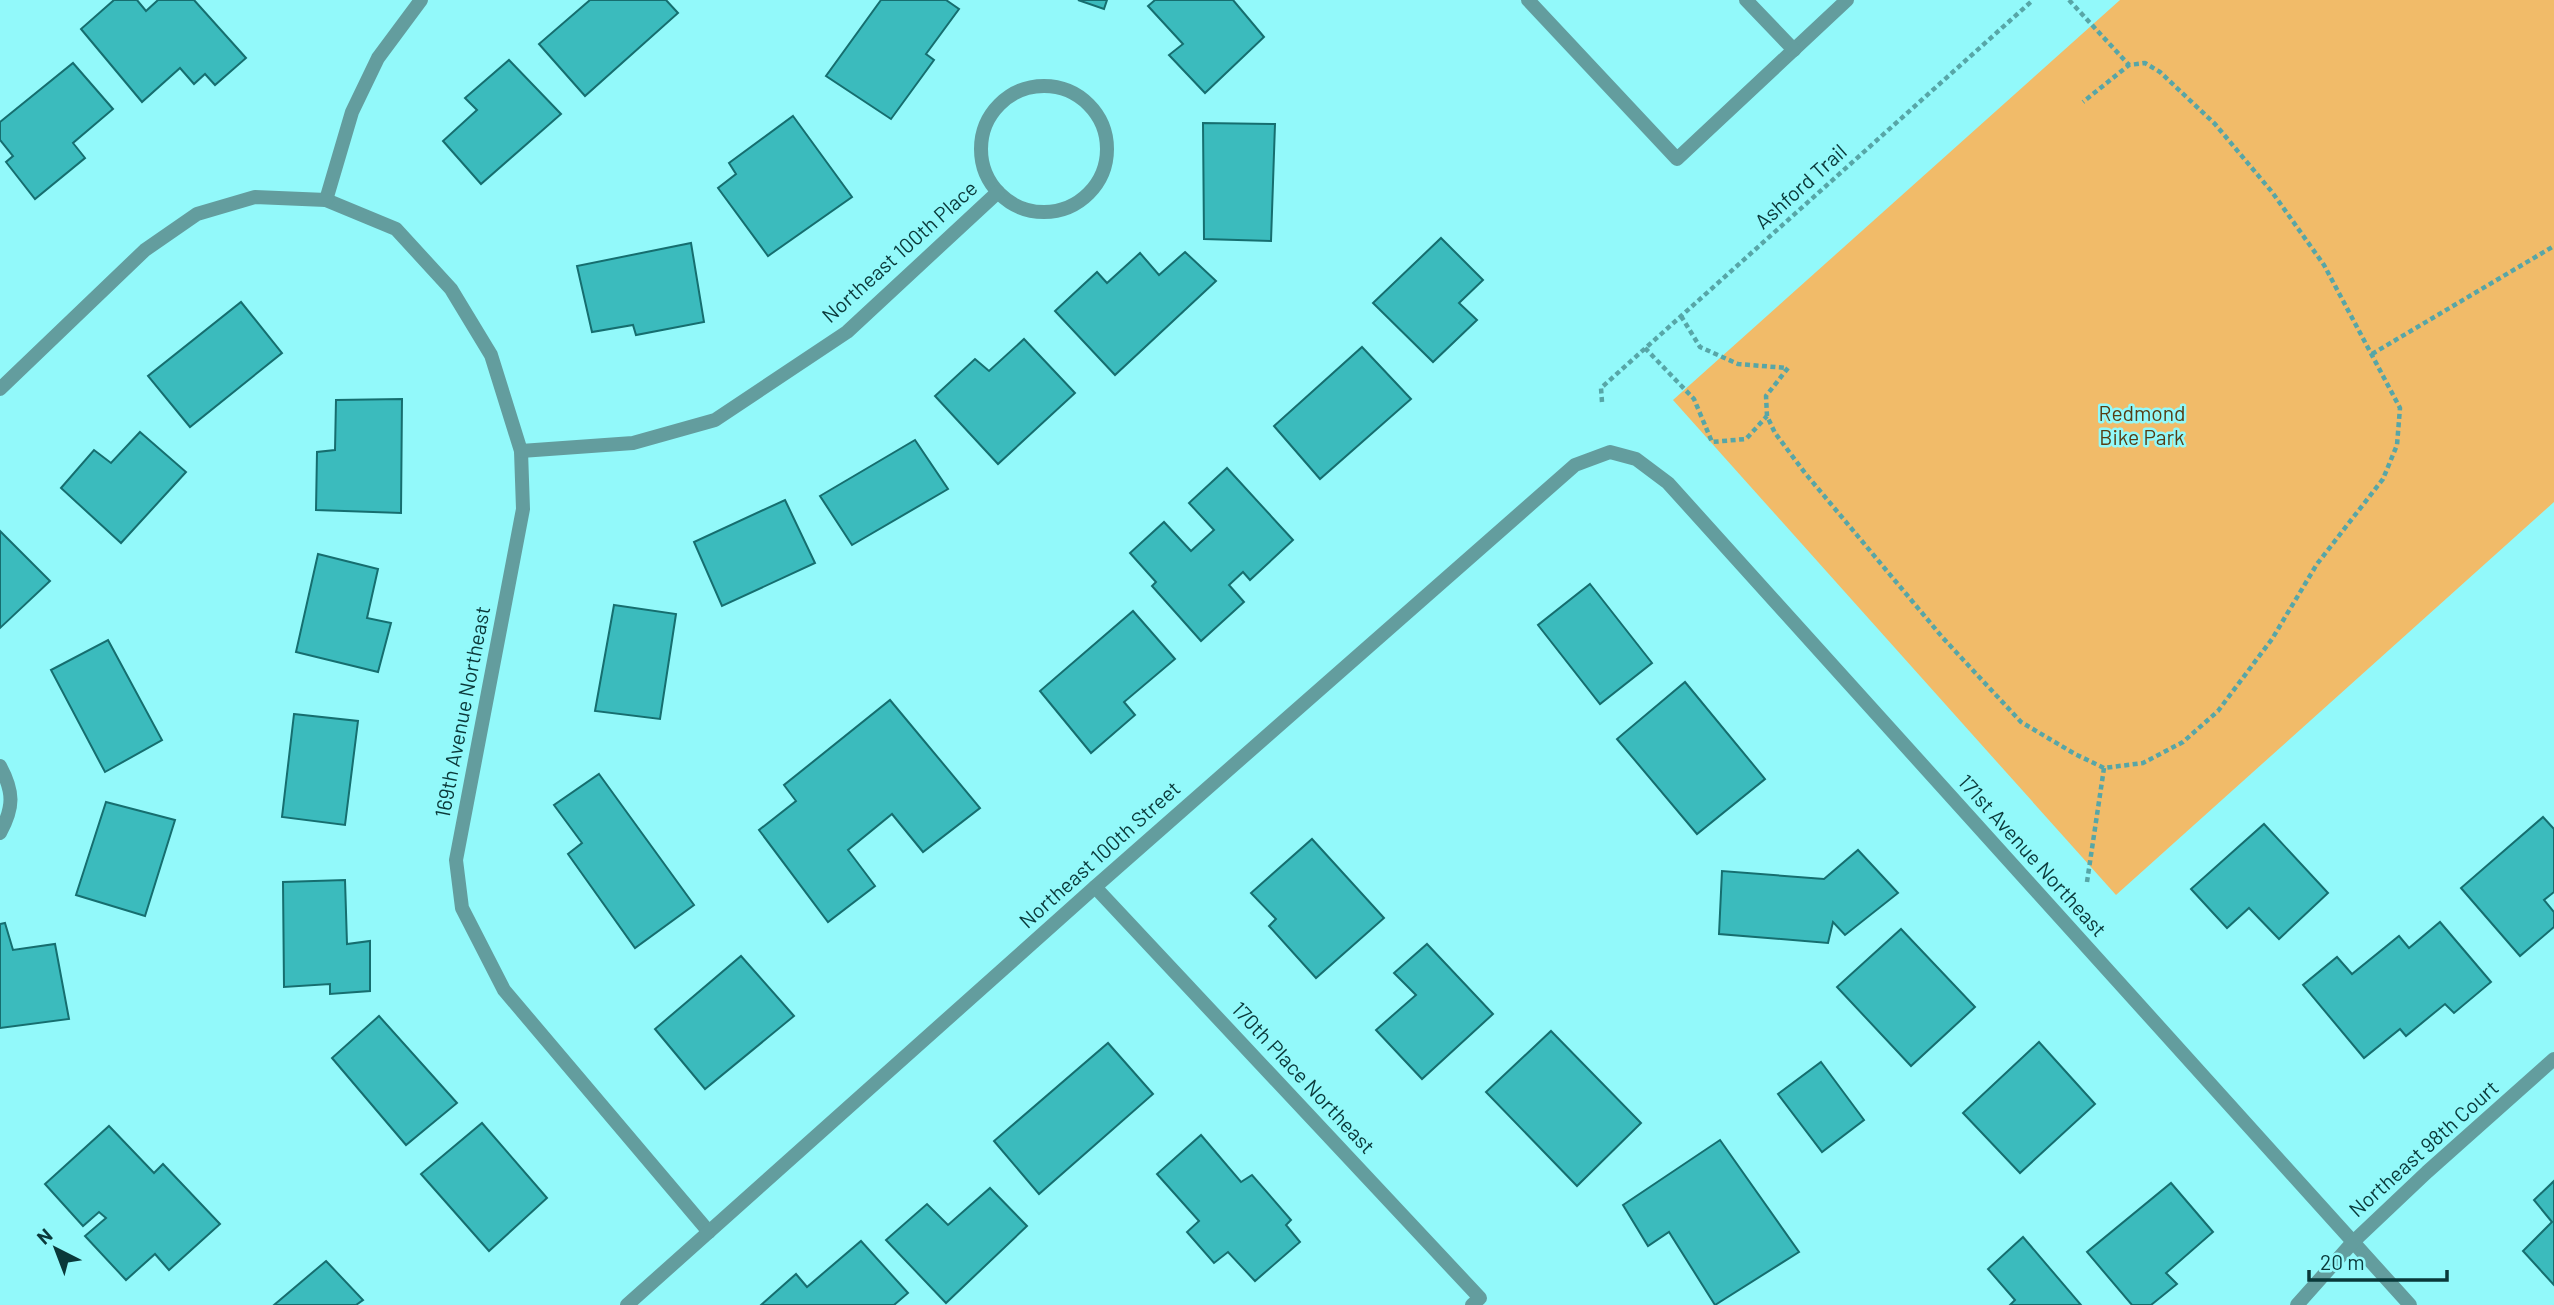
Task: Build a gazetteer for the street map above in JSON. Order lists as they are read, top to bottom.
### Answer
{
  "streets": {
    "street": [
      "Northeast 100th Place",
      "169th Avenue Northeast",
      "Northeast 100th Street",
      "171st Avenue Northeast",
      "170th Place Northeast",
      "Northeast 98th Court"
    ],
    "path": ["Ashford Trail"]
  },
  "crossings": [
    ["Northeast 100th Place", "169th Avenue Northeast"],
    ["169th Avenue Northeast", "Northeast 100th Street"],
    ["Northeast 100th Street", "171st Avenue Northeast"],
    ["Northeast 100th Street", "170th Place Northeast"],
    ["171st Avenue Northeast", "Northeast 98th Court"]
  ],
  "parks": ["Redmond Bike Park"],
  "scale_bar": "20 m",
  "north": "top left"
}
